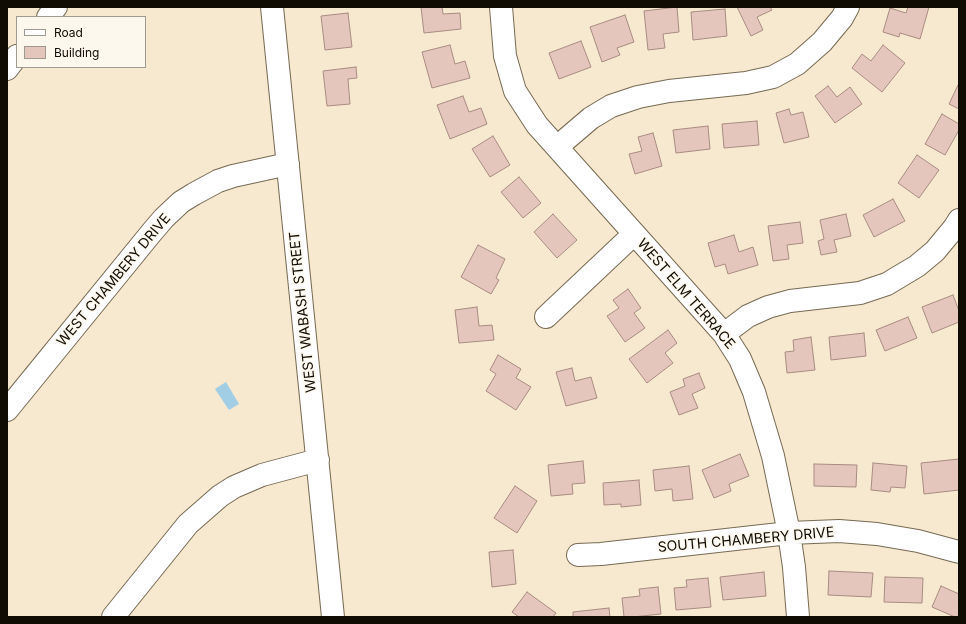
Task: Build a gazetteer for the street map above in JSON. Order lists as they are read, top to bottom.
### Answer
{
  "streets": {
    "street": [
      "WEST CHAMBERY DRIVE",
      "WEST ELM TERRACE",
      "WEST WABASH STREET",
      "SOUTH CHAMBERY DRIVE"
    ]
  },
  "crossings": [
    ["WEST CHAMBERY DRIVE", "WEST WABASH STREET"],
    ["WEST ELM TERRACE", "SOUTH CHAMBERY DRIVE"]
  ],
  "legend": ["Road", "Building"]
}
